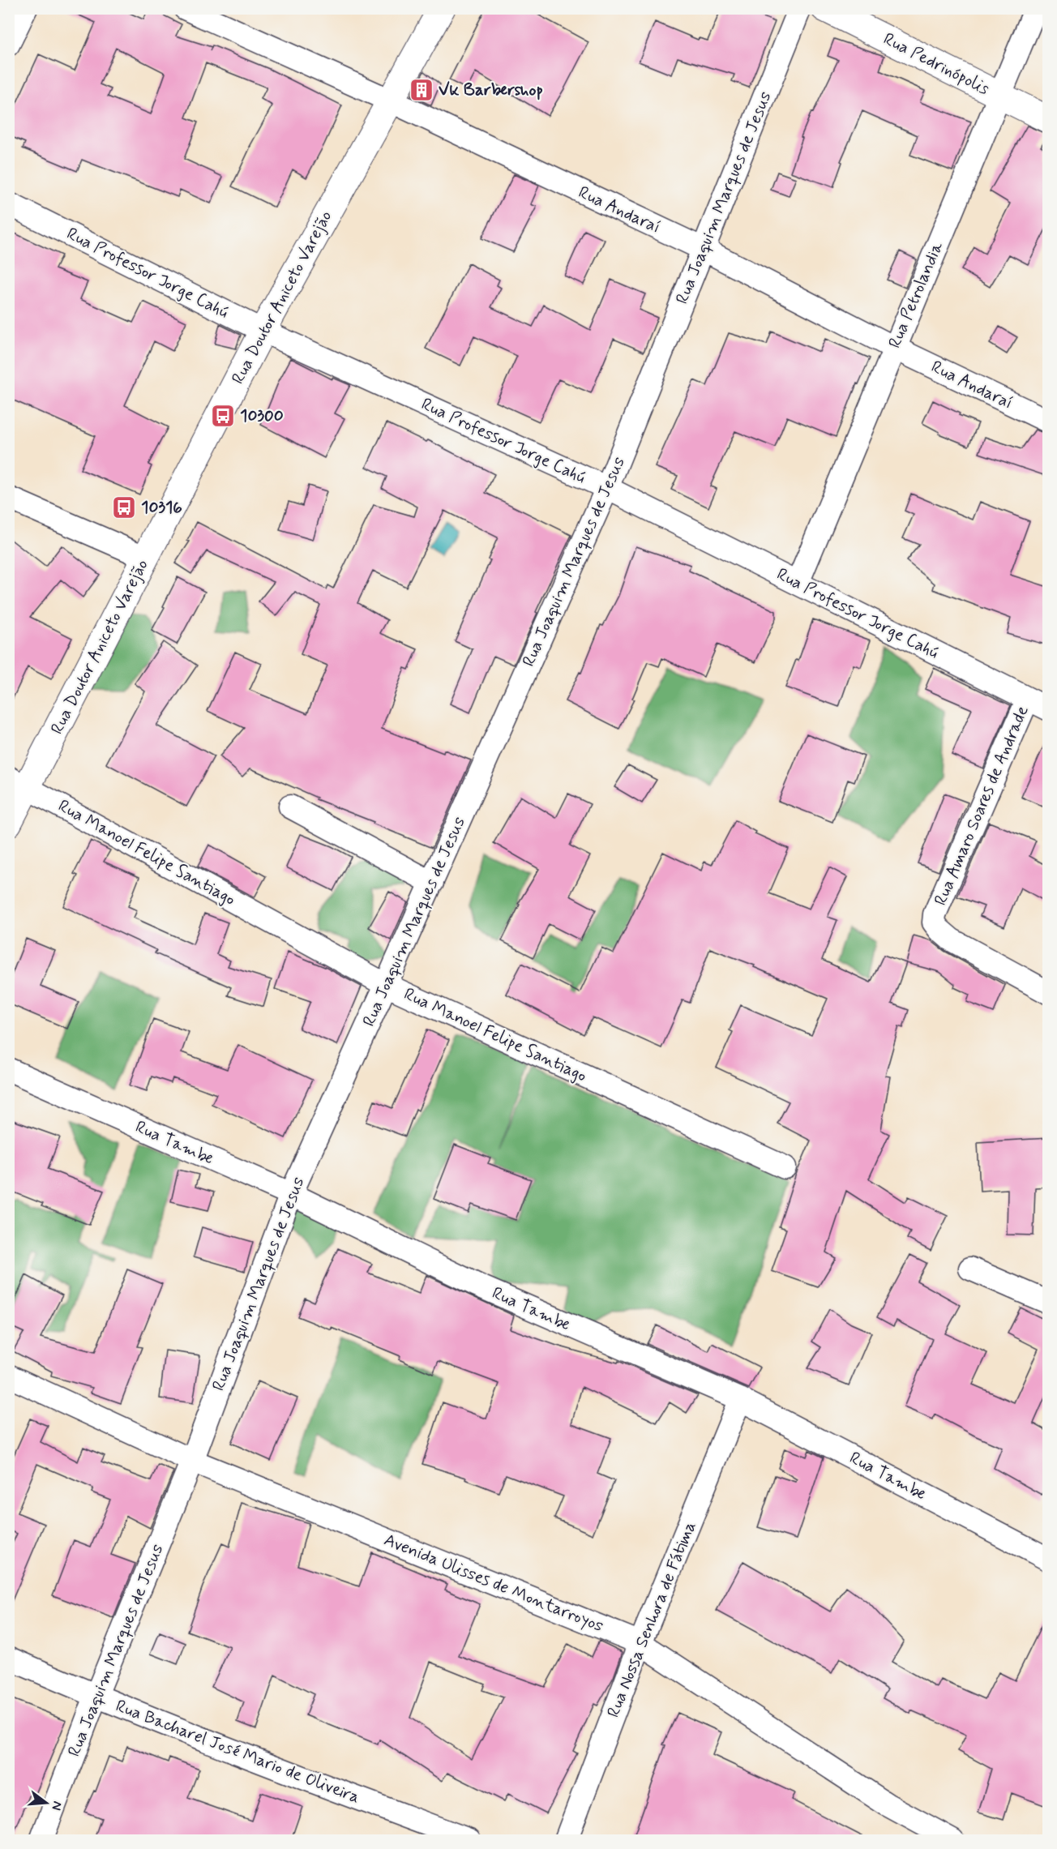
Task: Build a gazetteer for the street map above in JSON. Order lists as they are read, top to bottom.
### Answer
{
  "streets": {
    "street": [
      "Rua Pedrinópolis",
      "Rua Joaquim Marques de Jesus",
      "Rua Andaraí",
      "Rua Professor Jorge Cahú",
      "Rua Petrolandia",
      "Rua Doutor Aniceto Varejão",
      "Rua Amaro Soares de Andrade",
      "Rua Manoel Felipe Santiago",
      "Rua Tambe",
      "Avenida Ulisses de Montarroyos",
      "Rua Nossa Senhora de Fátima",
      "Rua Bacharel José Mario de Oliveira"
    ]
  },
  "crossings": [
    ["Rua Pedrinópolis", "Rua Petrolandia"],
    ["Rua Joaquim Marques de Jesus", "Rua Andaraí"],
    ["Rua Joaquim Marques de Jesus", "Rua Professor Jorge Cahú"],
    ["Rua Joaquim Marques de Jesus", "Rua Manoel Felipe Santiago"],
    ["Rua Joaquim Marques de Jesus", "Rua Tambe"],
    ["Rua Joaquim Marques de Jesus", "Avenida Ulisses de Montarroyos"],
    ["Rua Joaquim Marques de Jesus", "Rua Bacharel José Mario de Oliveira"],
    ["Rua Andaraí", "Rua Petrolandia"],
    ["Rua Andaraí", "Rua Doutor Aniceto Varejão"],
    ["Rua Professor Jorge Cahú", "Rua Petrolandia"],
    ["Rua Professor Jorge Cahú", "Rua Doutor Aniceto Varejão"],
    ["Rua Professor Jorge Cahú", "Rua Amaro Soares de Andrade"],
    ["Rua Doutor Aniceto Varejão", "Rua Manoel Felipe Santiago"],
    ["Rua Tambe", "Rua Nossa Senhora de Fátima"],
    ["Avenida Ulisses de Montarroyos", "Rua Nossa Senhora de Fátima"]
  ],
  "places": {
    "building": ["Vk Barbershop"],
    "bus stop": ["10300", "10316"]
  },
  "north": "right"
}
